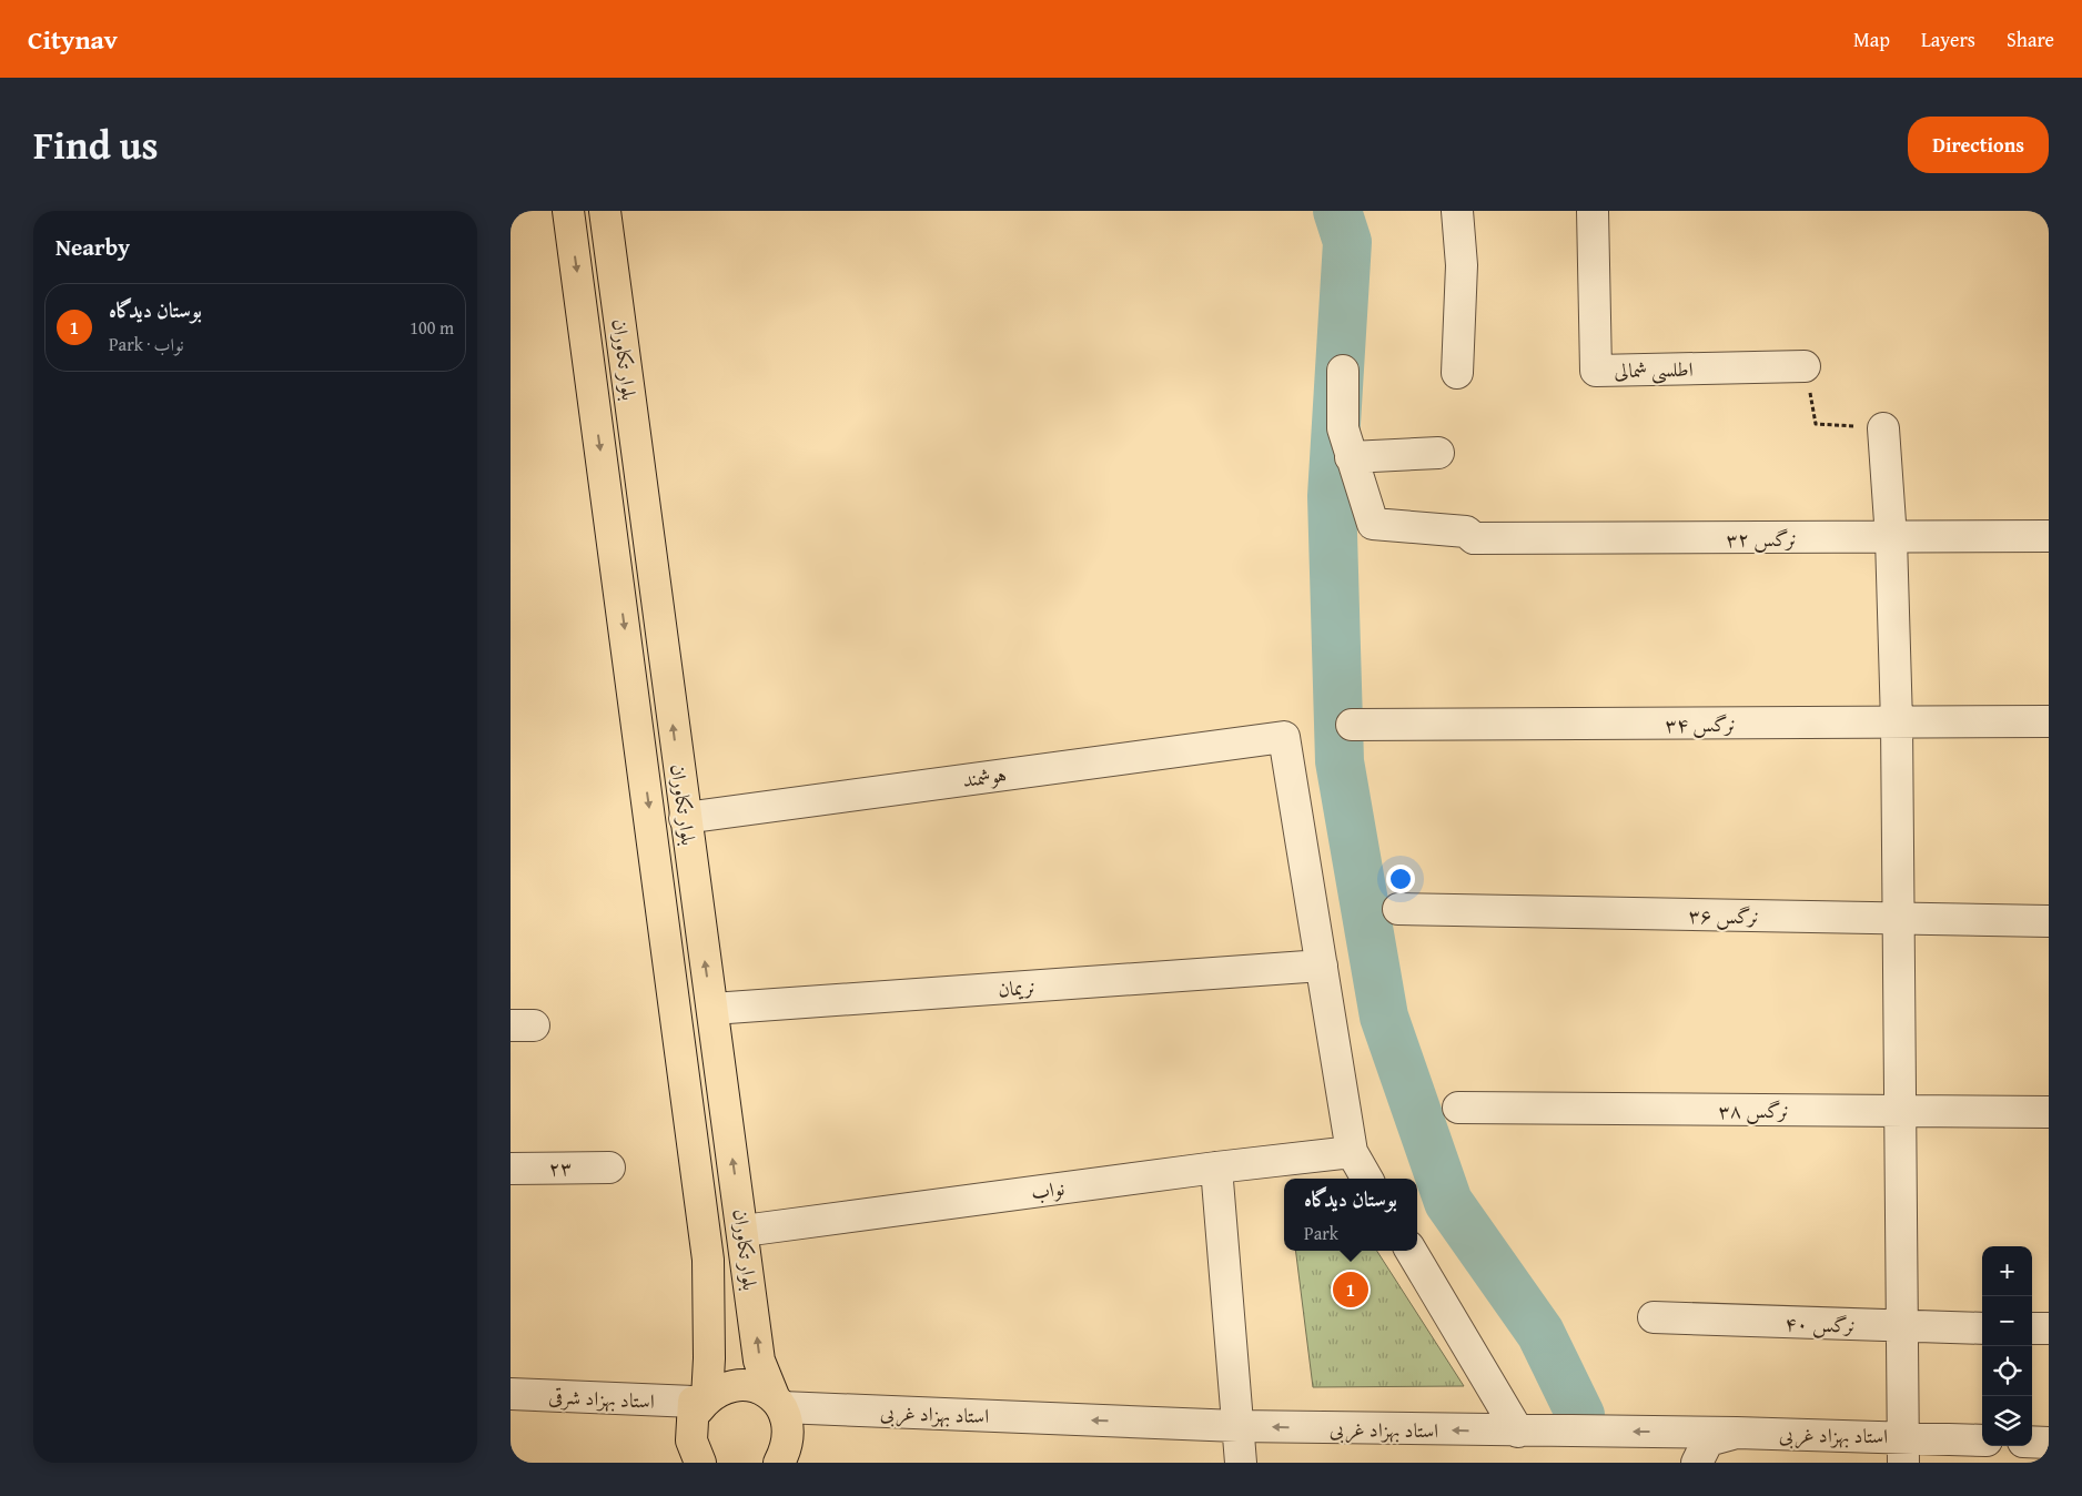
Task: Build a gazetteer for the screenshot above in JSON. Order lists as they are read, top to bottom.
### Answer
{
  "streets": {
    "main road": ["بلوار تکاوران"],
    "street": [
      "اطلسی شمالی",
      "نرگس ۳۲",
      "نرگس ۳۴",
      "هوشمند",
      "نرگس ۳۶",
      "نریمان",
      "نرگس ۳۸",
      "۲۳",
      "نواب",
      "نرگس ۴۰",
      "استاد بهزاد شرقی",
      "استاد بهزاد غربی"
    ]
  },
  "crossings": [
    ["بلوار تکاوران", "هوشمند"],
    ["بلوار تکاوران", "نریمان"],
    ["بلوار تکاوران", "نواب"],
    ["بلوار تکاوران", "استاد بهزاد شرقی"],
    ["بلوار تکاوران", "استاد بهزاد غربی"],
    ["هوشمند", "نریمان"]
  ],
  "one_way": ["استاد بهزاد غربی"],
  "page": {
    "header": "Citynav",
    "nav": ["Map", "Layers", "Share"],
    "title": "Find us",
    "buttons": "Directions",
    "heading": "Nearby",
    "list": [
      {
        "mark": "1",
        "name": "بوستان دیدگاه",
        "note": "Park · نواب",
        "value": "100 m"
      }
    ],
    "popup": ["بوستان دیدگاه", "Park"],
    "map_buttons": ["+", "−"],
    "pins": "1"
  }
}
